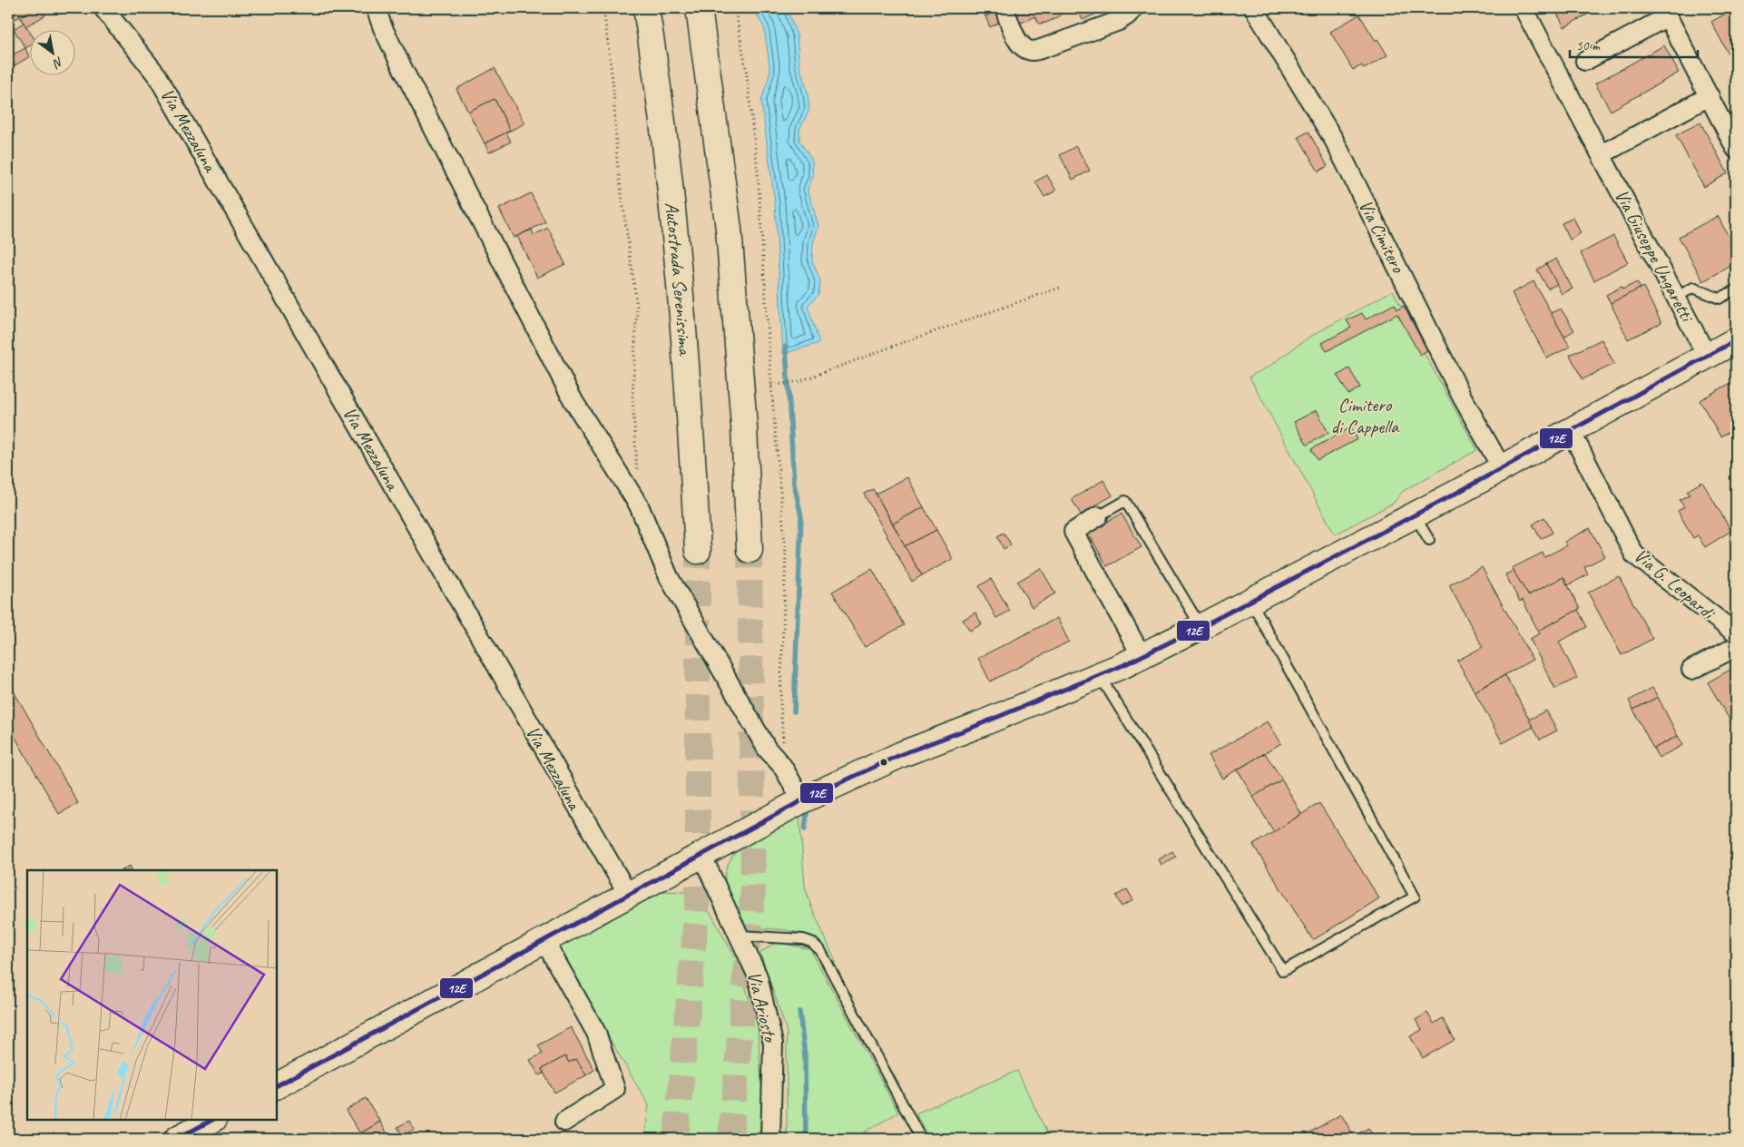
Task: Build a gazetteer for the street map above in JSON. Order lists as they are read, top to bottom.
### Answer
{
  "streets": {
    "main road": ["Autostrada Serenissima"],
    "street": [
      "Via Mezzaluna",
      "Via Cimitero",
      "Via Giuseppe Ungaretti",
      "Via G. Leopardi",
      "Via Ariosto"
    ]
  },
  "parks": ["Cimitero di Cappella"],
  "lines": ["transit line 12E"],
  "scale_bar": "50 m",
  "north": "bottom right"
}
